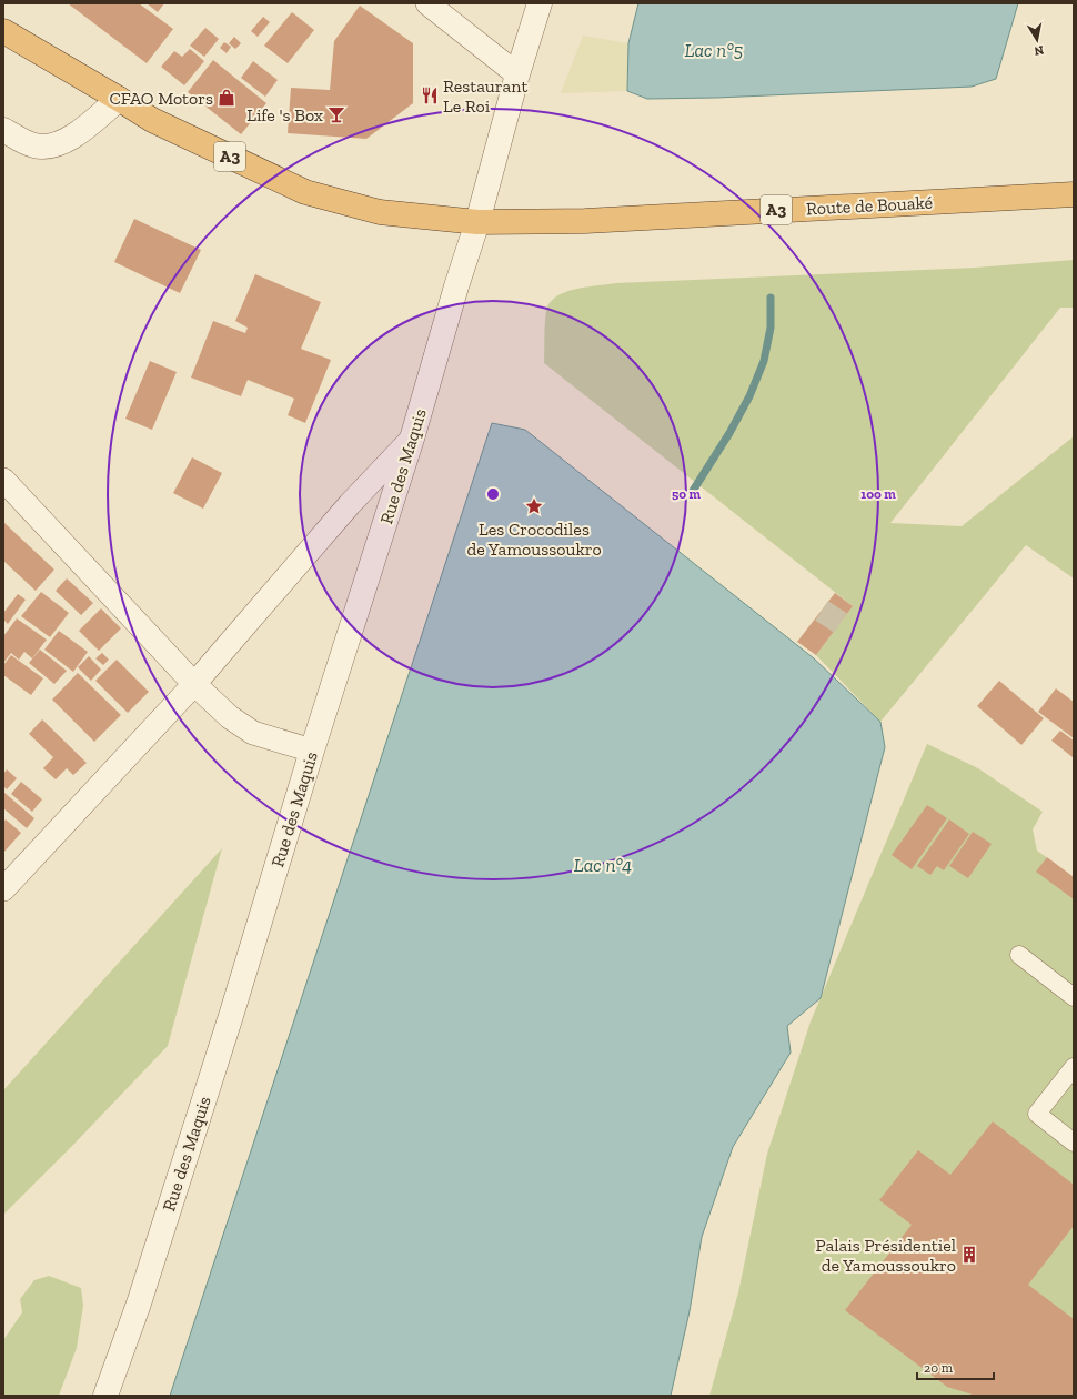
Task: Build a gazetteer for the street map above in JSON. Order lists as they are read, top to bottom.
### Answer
{
  "streets": {
    "highway": ["A3", "Route de Bouaké"],
    "street": ["Rue des Maquis"]
  },
  "crossings": [
    ["A3", "Route de Bouaké"],
    ["A3", "Rue des Maquis"],
    ["Route de Bouaké", "Rue des Maquis"]
  ],
  "water": ["Lac n°5", "Lac n°4"],
  "places": {
    "restaurant": ["Restaurant Le Roi"],
    "shop": ["CFAO Motors"],
    "bar": ["Life 's Box"],
    "place": ["Les Crocodiles de Yamoussoukro"],
    "building": ["Palais Présidentiel de Yamoussoukro"]
  },
  "scale_bar": "20 m",
  "north": "bottom",
  "rings": ["50 m", "100 m"]
}
